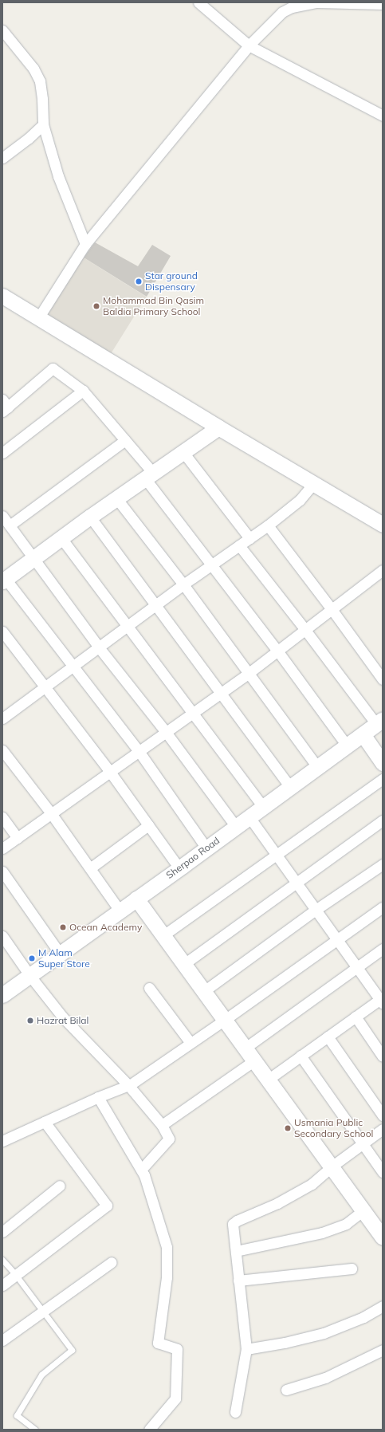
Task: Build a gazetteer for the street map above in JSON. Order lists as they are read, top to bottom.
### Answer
{
  "streets": {
    "street": ["Sherpao Road"]
  },
  "places": [
    "Star ground Dispensary",
    "Mohammad Bin Qasim Baldia Primary School",
    "Ocean Academy",
    "M Alam Super Store",
    "Hazrat Bilal",
    "Usmania Public Secondary School"
  ]
}
